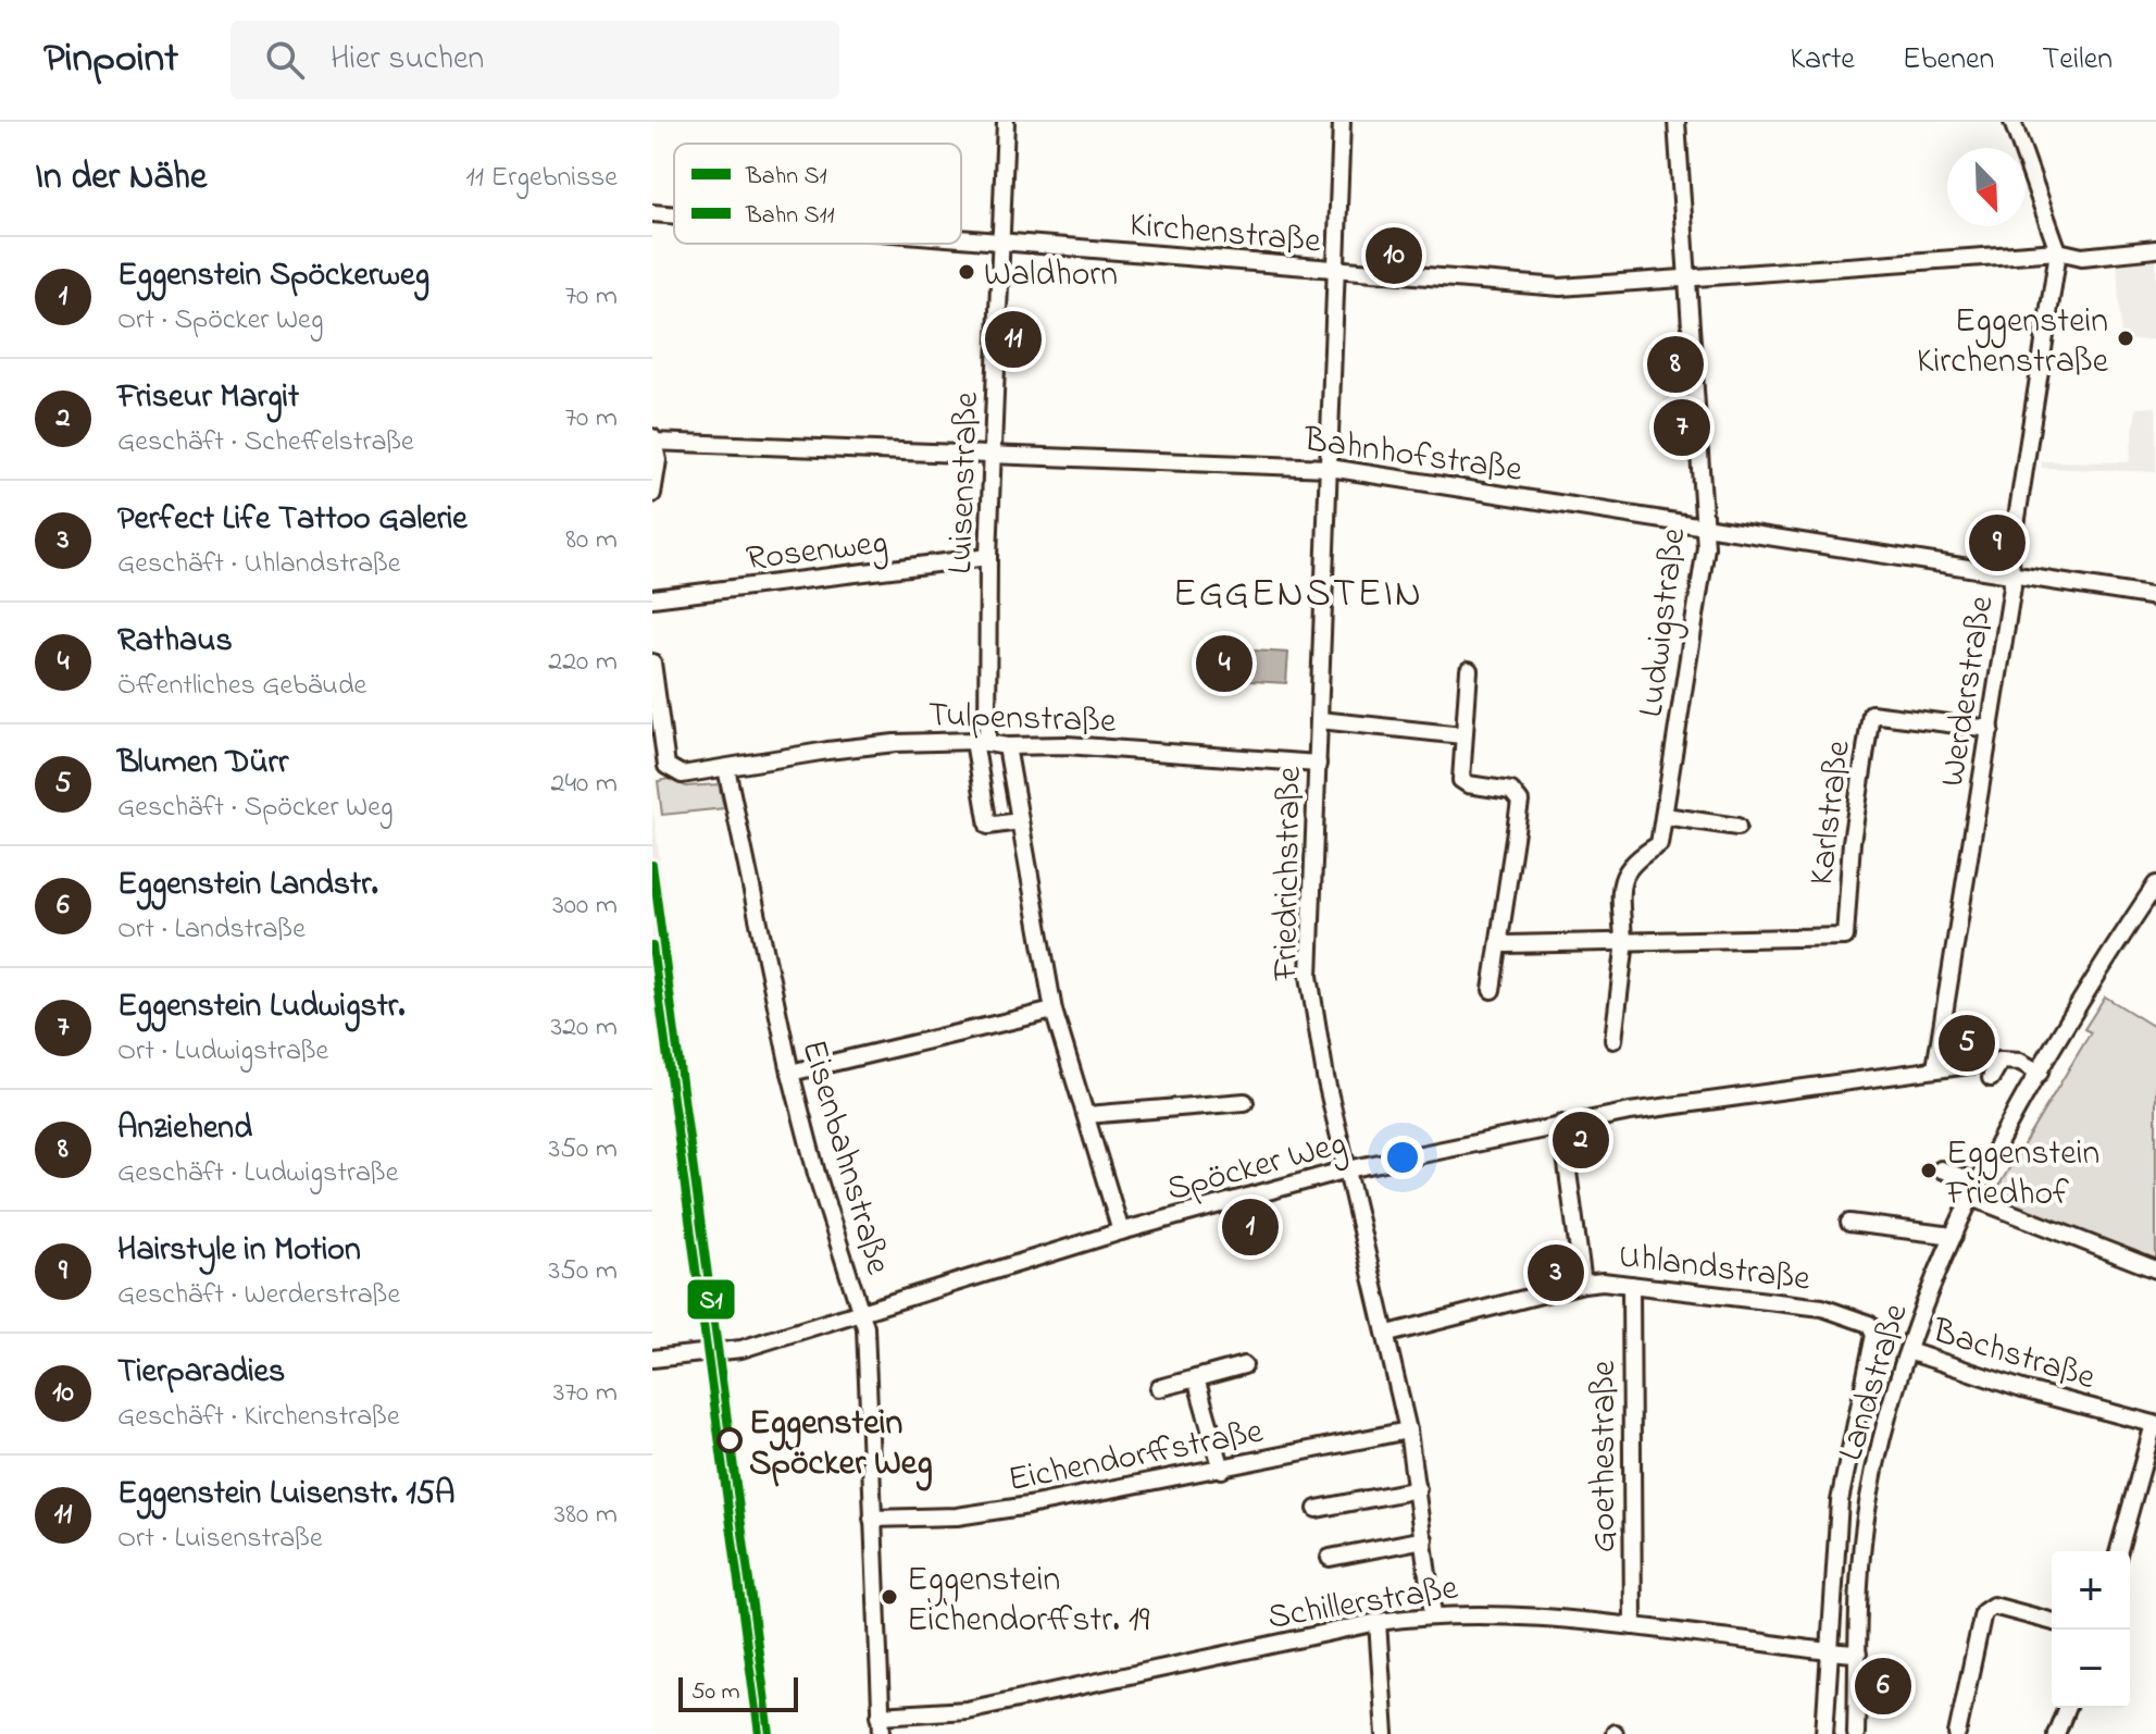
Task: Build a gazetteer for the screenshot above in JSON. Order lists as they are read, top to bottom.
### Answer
{
  "streets": {
    "street": [
      "Kirchenstraße",
      "Bahnhofstraße",
      "Luisenstraße",
      "Rosenweg",
      "Ludwigstraße",
      "Werderstraße",
      "Tulpenstraße",
      "Karlstraße",
      "Friedrichstraße",
      "Eisenbahnstraße",
      "Spöcker Weg",
      "Uhlandstraße",
      "Bachstraße",
      "Landstraße",
      "Eichendorffstraße",
      "Goethestraße",
      "Schillerstraße"
    ]
  },
  "crossings": [
    ["Kirchenstraße", "Luisenstraße"],
    ["Kirchenstraße", "Ludwigstraße"],
    ["Kirchenstraße", "Werderstraße"],
    ["Kirchenstraße", "Friedrichstraße"],
    ["Bahnhofstraße", "Luisenstraße"],
    ["Bahnhofstraße", "Ludwigstraße"],
    ["Bahnhofstraße", "Werderstraße"],
    ["Bahnhofstraße", "Friedrichstraße"],
    ["Luisenstraße", "Rosenweg"],
    ["Luisenstraße", "Tulpenstraße"],
    ["Ludwigstraße", "Karlstraße"],
    ["Werderstraße", "Karlstraße"],
    ["Werderstraße", "Spöcker Weg"],
    ["Tulpenstraße", "Friedrichstraße"],
    ["Tulpenstraße", "Eisenbahnstraße"],
    ["Friedrichstraße", "Spöcker Weg"],
    ["Friedrichstraße", "Uhlandstraße"],
    ["Friedrichstraße", "Eichendorffstraße"],
    ["Friedrichstraße", "Schillerstraße"],
    ["Eisenbahnstraße", "Spöcker Weg"],
    ["Eisenbahnstraße", "Eichendorffstraße"],
    ["Eisenbahnstraße", "Schillerstraße"],
    ["Spöcker Weg", "Landstraße"],
    ["Uhlandstraße", "Goethestraße"],
    ["Uhlandstraße", "Schillerstraße"],
    ["Bachstraße", "Landstraße"],
    ["Landstraße", "Schillerstraße"],
    ["Goethestraße", "Schillerstraße"]
  ],
  "districts": ["EGGENSTEIN"],
  "places": [
    "Waldhorn",
    "Eggenstein Kirchenstraße",
    "Eggenstein Friedhof",
    "Eggenstein Spöcker Weg",
    "Eggenstein Eichendorffstr. 19"
  ],
  "lines": ["rail line S1", "rail line S11"],
  "legend": ["Bahn S1", "Bahn S11"],
  "scale_bar": "50 m",
  "north": "bottom right",
  "page": {
    "header": "Pinpoint",
    "search": "Hier suchen",
    "nav": ["Karte", "Ebenen", "Teilen"],
    "heading": ["In der Nähe", "11 Ergebnisse"],
    "pins": [
      "10",
      "11",
      "8",
      "7",
      "9",
      "4",
      "5",
      "2",
      "1",
      "3",
      "6"
    ],
    "list": [
      {
        "mark": "1",
        "name": "Eggenstein Spöckerweg",
        "note": "Ort · Spöcker Weg",
        "value": "70 m"
      },
      {
        "mark": "2",
        "name": "Friseur Margit",
        "note": "Geschäft · Scheffelstraße",
        "value": "70 m"
      },
      {
        "mark": "3",
        "name": "Perfect Life Tattoo Galerie",
        "note": "Geschäft · Uhlandstraße",
        "value": "80 m"
      },
      {
        "mark": "4",
        "name": "Rathaus",
        "note": "Öffentliches Gebäude",
        "value": "220 m"
      },
      {
        "mark": "5",
        "name": "Blumen Dürr",
        "note": "Geschäft · Spöcker Weg",
        "value": "240 m"
      },
      {
        "mark": "6",
        "name": "Eggenstein Landstr.",
        "note": "Ort · Landstraße",
        "value": "300 m"
      },
      {
        "mark": "7",
        "name": "Eggenstein Ludwigstr.",
        "note": "Ort · Ludwigstraße",
        "value": "320 m"
      },
      {
        "mark": "8",
        "name": "Anziehend",
        "note": "Geschäft · Ludwigstraße",
        "value": "350 m"
      },
      {
        "mark": "9",
        "name": "Hairstyle in Motion",
        "note": "Geschäft · Werderstraße",
        "value": "350 m"
      },
      {
        "mark": "10",
        "name": "Tierparadies",
        "note": "Geschäft · Kirchenstraße",
        "value": "370 m"
      },
      {
        "mark": "11",
        "name": "Eggenstein Luisenstr. 15A",
        "note": "Ort · Luisenstraße",
        "value": "380 m"
      }
    ],
    "map_buttons": ["+", "−"],
    "scale": "50 m"
  }
}
